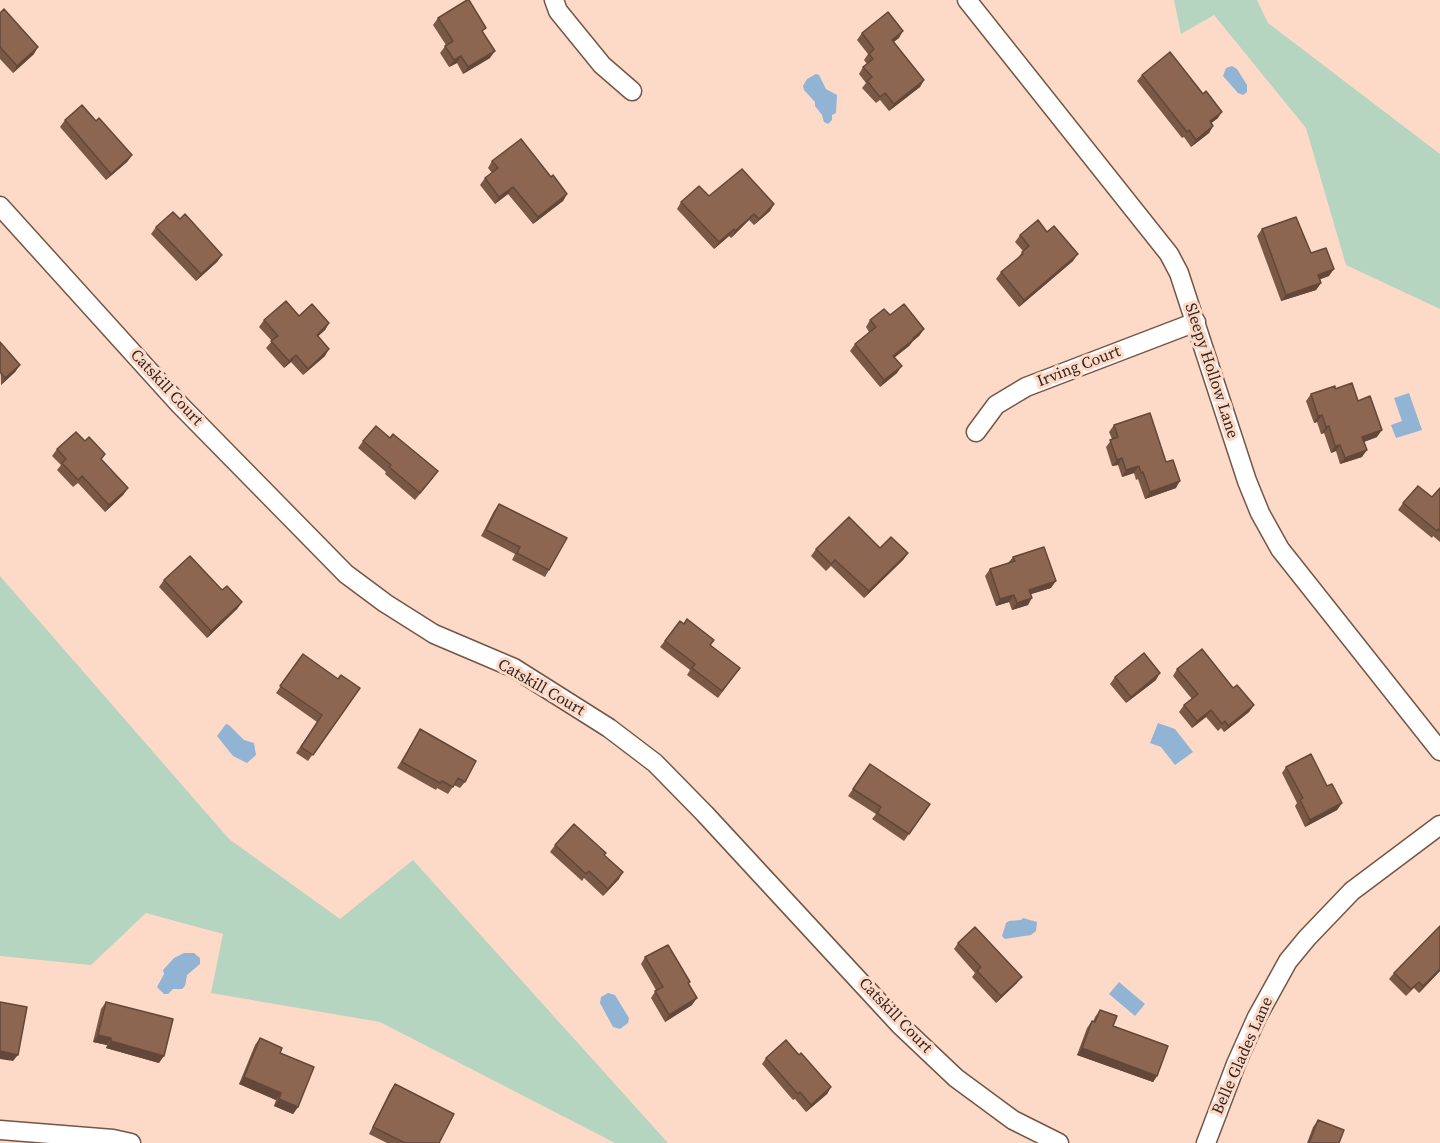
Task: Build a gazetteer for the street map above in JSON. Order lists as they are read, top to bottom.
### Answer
{
  "streets": {
    "street": [
      "Irving Court",
      "Sleepy Hollow Lane",
      "Catskill Court",
      "Belle Glades Lane"
    ]
  },
  "crossings": [
    ["Irving Court", "Sleepy Hollow Lane"]
  ]
}
